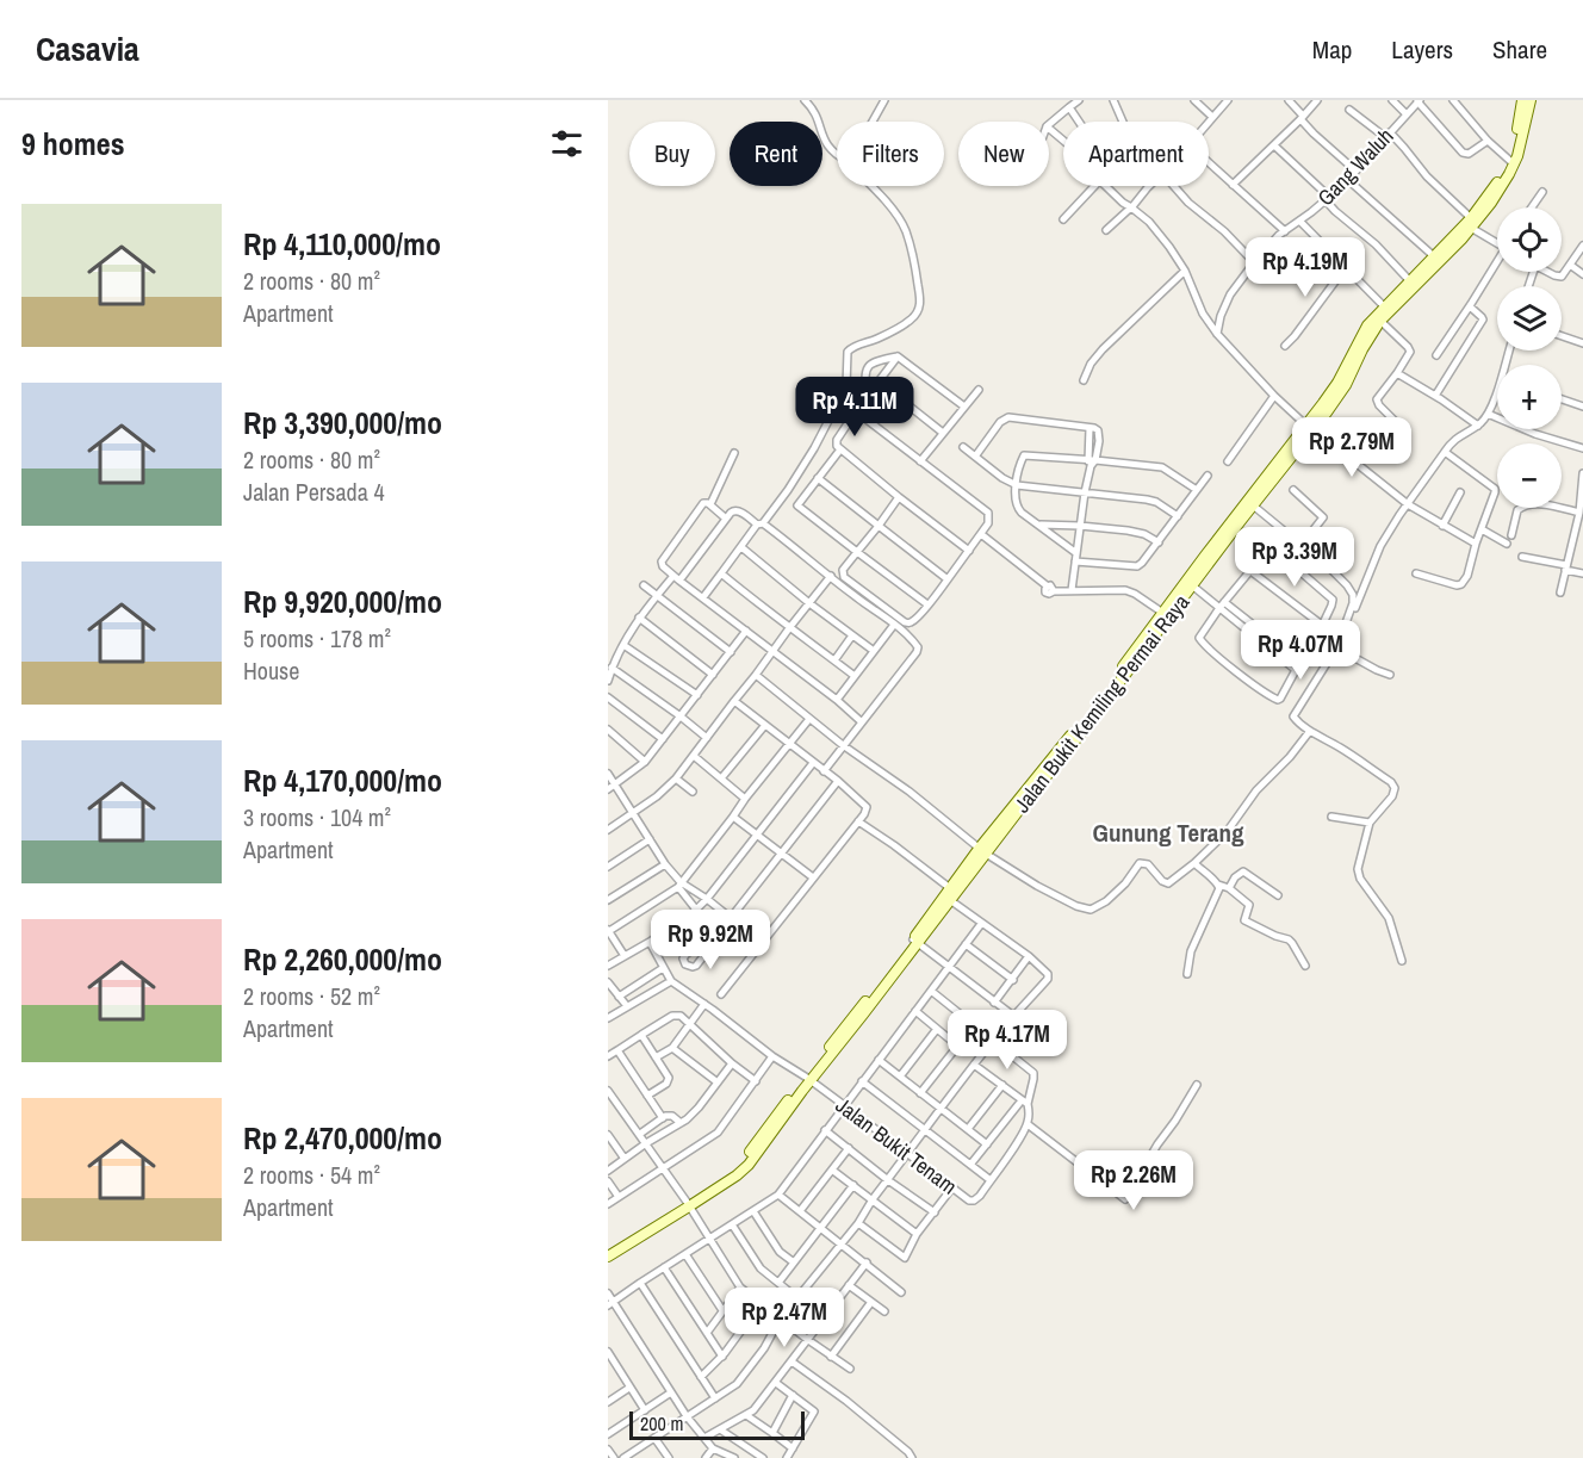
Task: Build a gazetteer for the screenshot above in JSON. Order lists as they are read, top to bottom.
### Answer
{
  "streets": {
    "street": ["Gang Waluh", "Jalan Bukit Kemiling Permai Raya", "Jalan Bukit Tenam"]
  },
  "crossings": [
    ["Jalan Bukit Kemiling Permai Raya", "Jalan Bukit Tenam"]
  ],
  "districts": ["Gunung Terang"],
  "scale_bar": "200 m",
  "page": {
    "header": "Casavia",
    "nav": ["Map", "Layers", "Share"],
    "heading": "9 homes",
    "chip": [
      "Buy",
      "Rent",
      "Filters",
      "New",
      "Apartment"
    ],
    "list": [
      {
        "name": "Rp 4,110,000/mo",
        "note": "2 rooms · 80 m² · Apartment"
      },
      {
        "name": "Rp 3,390,000/mo",
        "note": "2 rooms · 80 m² · Jalan Persada 4"
      },
      {
        "name": "Rp 9,920,000/mo",
        "note": "5 rooms · 178 m² · House"
      },
      {
        "name": "Rp 4,170,000/mo",
        "note": "3 rooms · 104 m² · Apartment"
      },
      {
        "name": "Rp 2,260,000/mo",
        "note": "2 rooms · 52 m² · Apartment"
      },
      {
        "name": "Rp 2,470,000/mo",
        "note": "2 rooms · 54 m² · Apartment"
      }
    ],
    "map_buttons": ["+", "−"],
    "price": [
      "Rp 4.19M",
      "Rp 4.11M",
      "Rp 2.79M",
      "Rp 3.39M",
      "Rp 4.07M",
      "Rp 9.92M",
      "Rp 4.17M",
      "Rp 2.26M",
      "Rp 2.47M"
    ],
    "scale": "200 m"
  }
}
